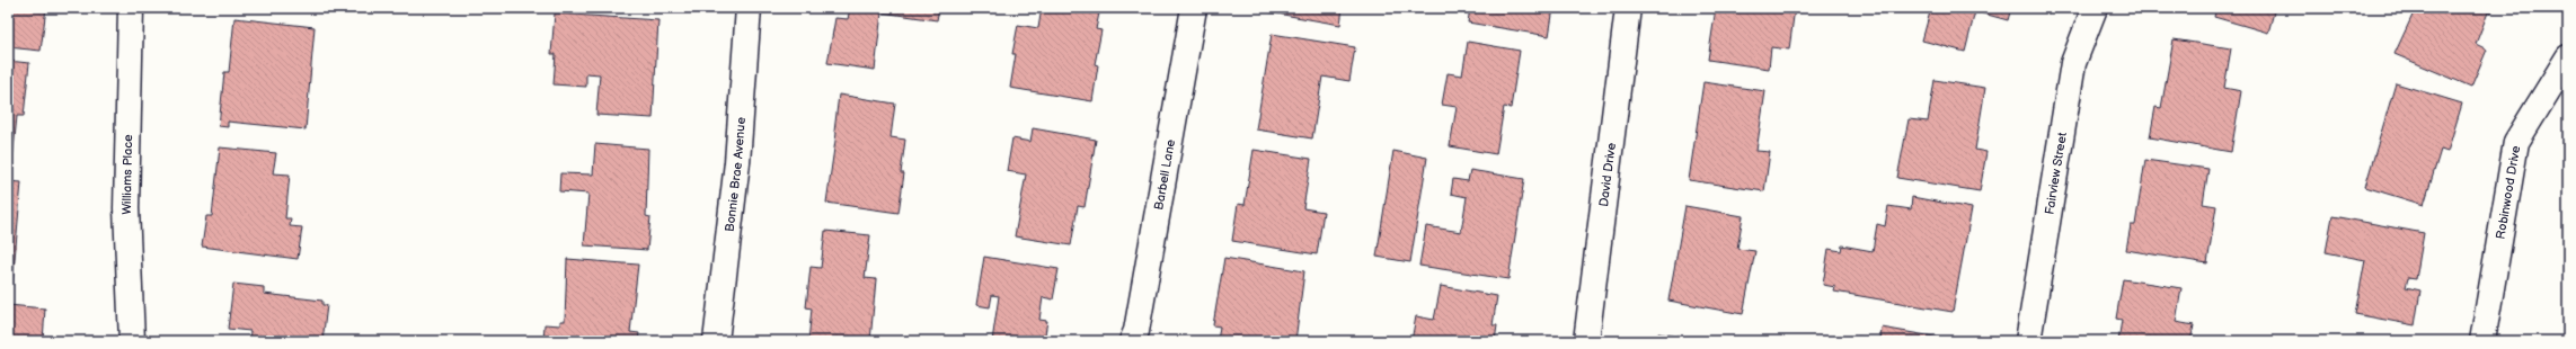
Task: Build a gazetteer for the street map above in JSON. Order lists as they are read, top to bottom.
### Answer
{
  "streets": {
    "street": [
      "Fairview Street",
      "Williams Place",
      "Bonnie Brae Avenue",
      "Barbell Lane",
      "David Drive",
      "Robinwood Drive"
    ]
  }
}
